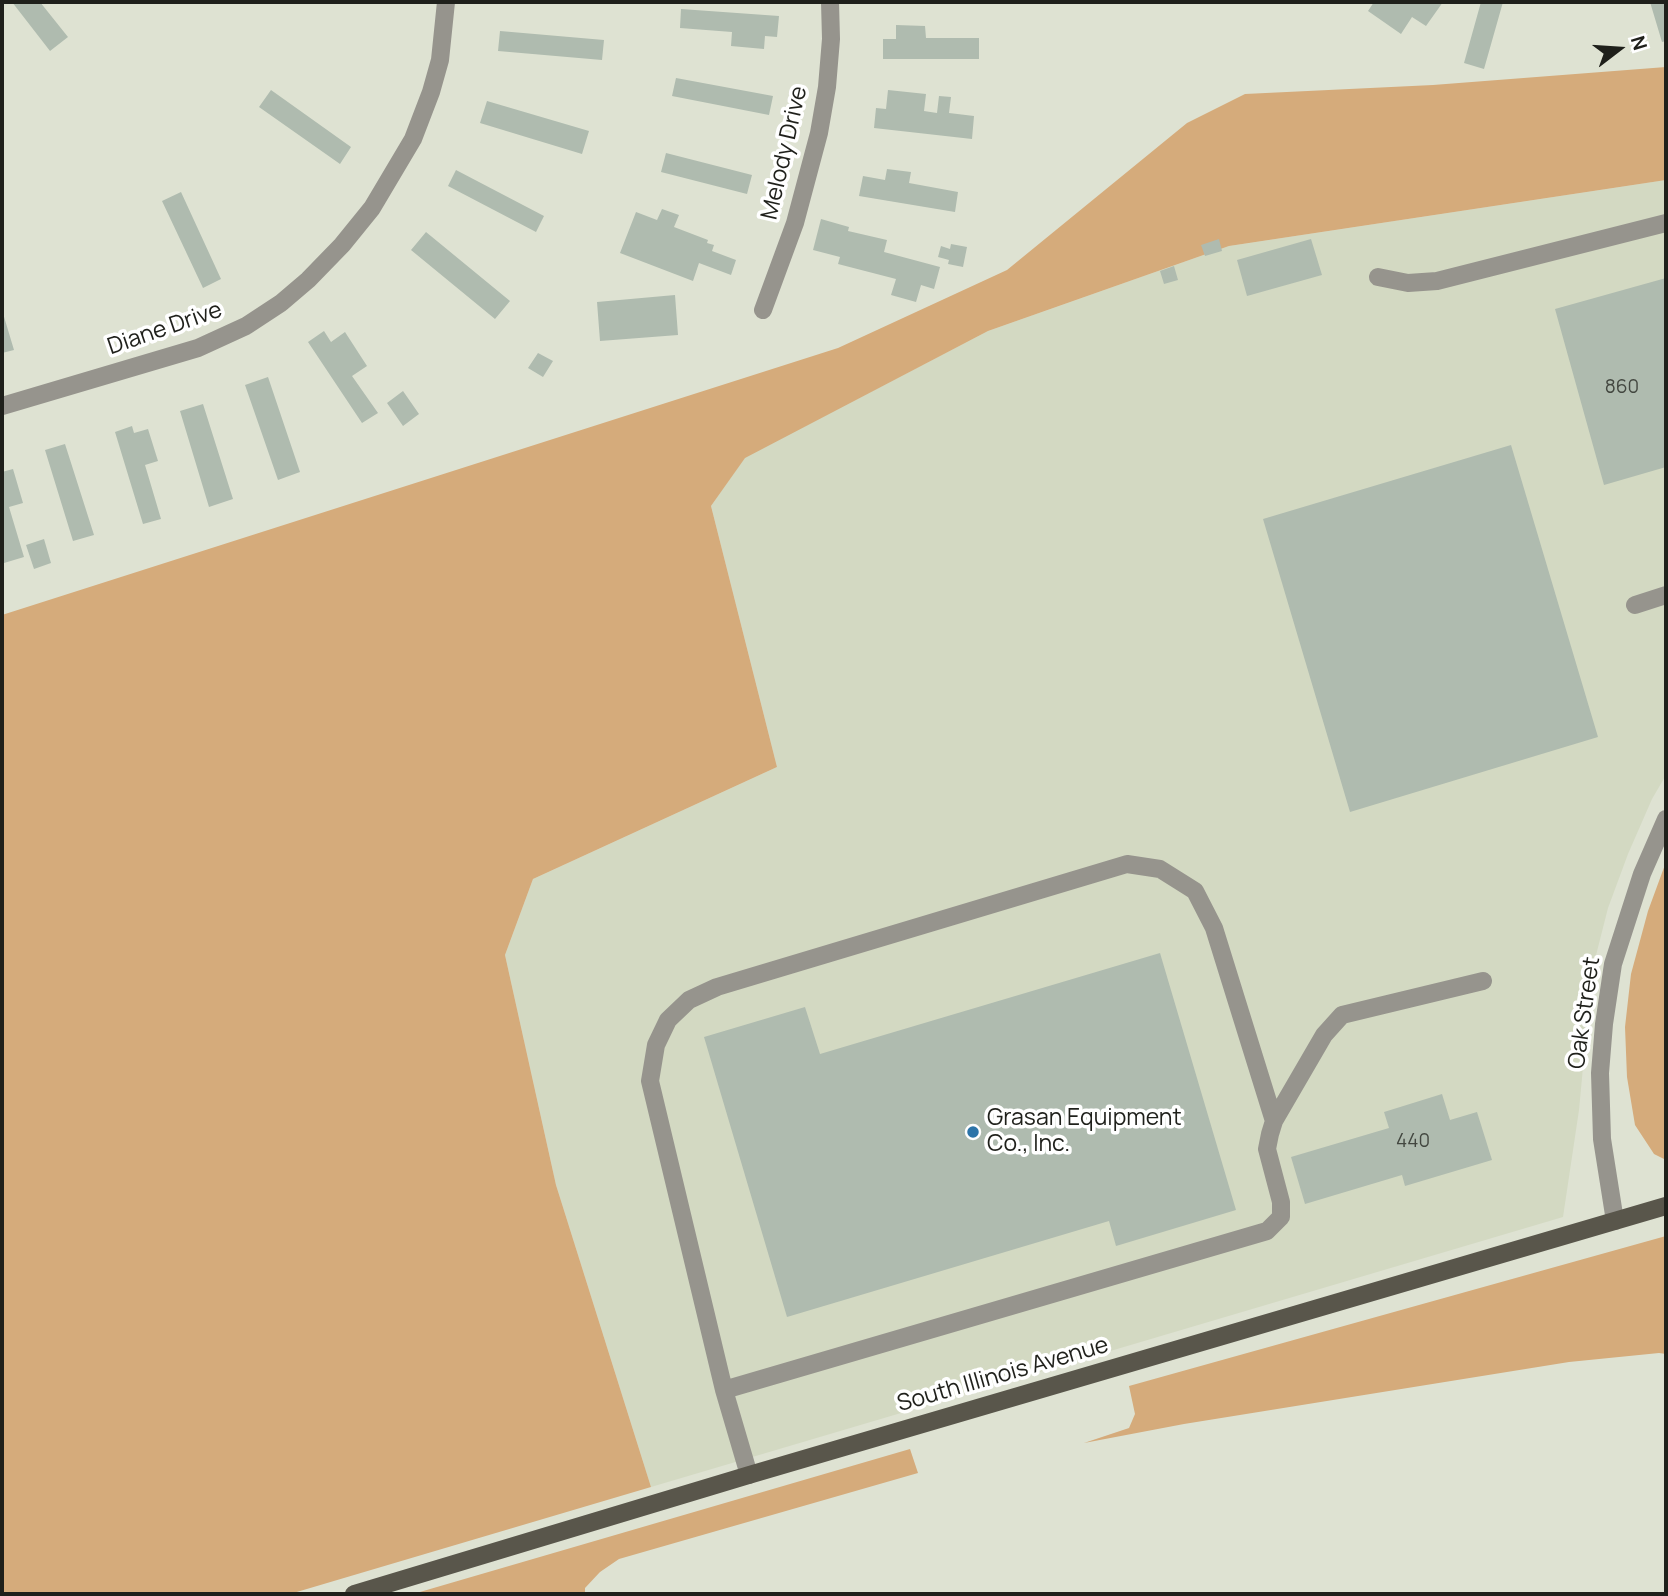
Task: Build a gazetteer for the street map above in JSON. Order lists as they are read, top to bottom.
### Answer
{
  "streets": {
    "main road": ["South Illinois Avenue"],
    "street": ["Melody Drive", "Diane Drive", "Oak Street"]
  },
  "crossings": [
    ["Oak Street", "South Illinois Avenue"]
  ],
  "places": ["Grasan Equipment Co., Inc."],
  "house_numbers": ["860", "440"],
  "north": "right"
}
